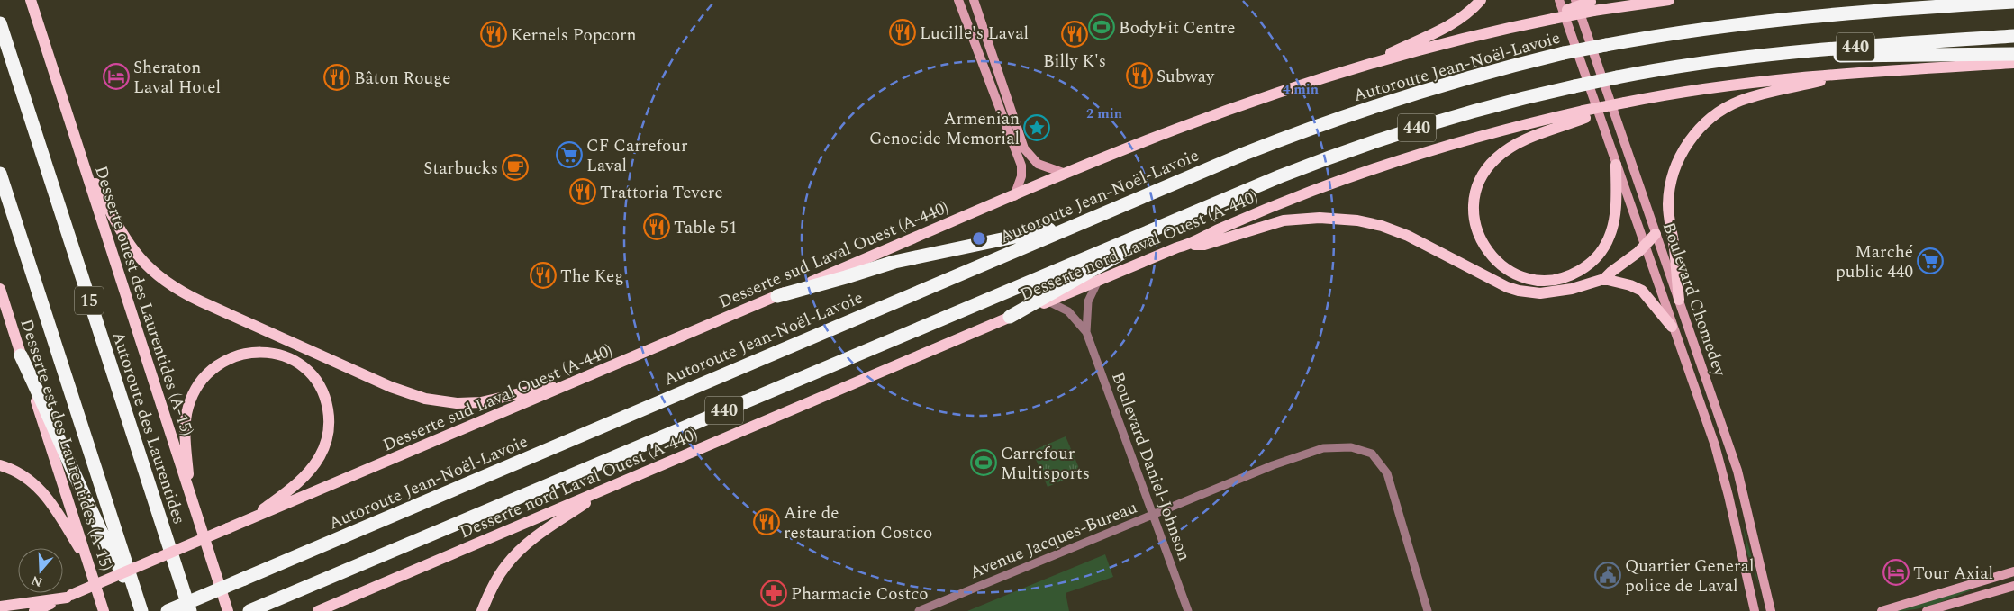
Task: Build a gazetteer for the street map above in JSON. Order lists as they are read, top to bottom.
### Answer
{
  "streets": {
    "highway": [
      "440",
      "Autoroute Jean-Noël-Lavoie",
      "15",
      "Autoroute des Laurentides"
    ],
    "main road": [
      "Desserte nord Laval Ouest (A-440)",
      "Desserte sud Laval Ouest (A-440)",
      "Desserte ouest des Laurentides (A-15)",
      "Desserte est des Laurentides (A-15)"
    ],
    "street": ["Boulevard Chomedey", "Boulevard Daniel-Johnson", "Avenue Jacques-Bureau"]
  },
  "crossings": [
    ["Desserte nord Laval Ouest (A-440)", "Boulevard Daniel-Johnson"],
    ["Boulevard Daniel-Johnson", "Avenue Jacques-Bureau"]
  ],
  "places": {
    "sports": ["BodyFit Centre", "Carrefour Multisports"],
    "restaurant": [
      "Lucille's Laval",
      "Kernels Popcorn",
      "Billy K's",
      "Subway",
      "Bâton Rouge",
      "Trattoria Tevere",
      "Table 51",
      "The Keg",
      "Aire de restauration Costco"
    ],
    "hotel": ["Sheraton Laval Hotel", "Tour Axial"],
    "place": ["Armenian Genocide Memorial"],
    "supermarket": ["CF Carrefour Laval", "Marché public 440"],
    "cafe": ["Starbucks"],
    "public building": ["Quartier General police de Laval"],
    "pharmacy": ["Pharmacie Costco"]
  },
  "north": "bottom",
  "rings": ["4 min", "2 min"]
}
